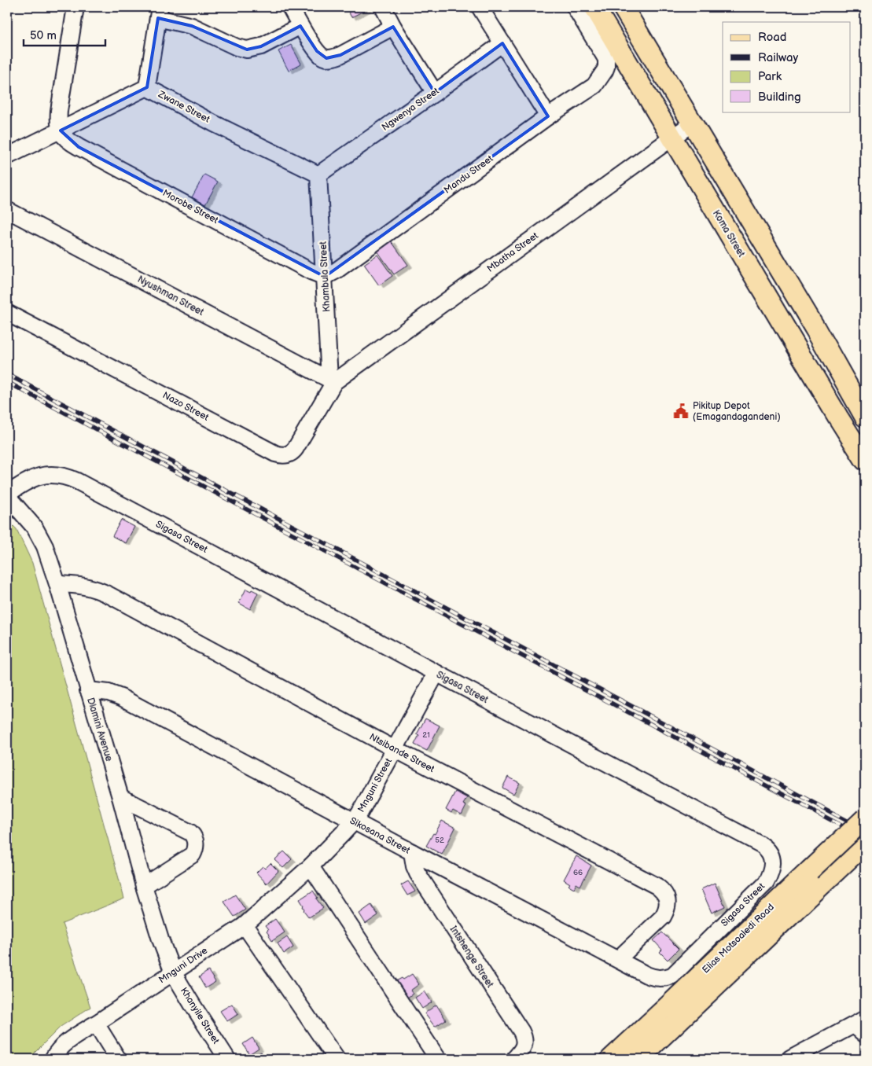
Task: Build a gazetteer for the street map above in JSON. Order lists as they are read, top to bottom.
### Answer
{
  "streets": {
    "main road": ["Koma Street", "Elias Motsoaledi Road"],
    "street": [
      "Zwane Street",
      "Ngwenya Street",
      "Mandu Street",
      "Morobe Street",
      "Mbatha Street",
      "Khambula Street",
      "Nyushman Street",
      "Nazo Street",
      "Sigasa Street",
      "Dlamini Avenue",
      "Ntsibande Street",
      "Mnguni Street",
      "Sikosana Street",
      "Intshenge Street",
      "Mnguni Drive",
      "Khanyile Street"
    ]
  },
  "crossings": [
    ["Zwane Street", "Ngwenya Street"],
    ["Zwane Street", "Morobe Street"],
    ["Zwane Street", "Khambula Street"],
    ["Ngwenya Street", "Khambula Street"],
    ["Mandu Street", "Morobe Street"],
    ["Mandu Street", "Khambula Street"],
    ["Morobe Street", "Khambula Street"],
    ["Koma Street", "Mbatha Street"],
    ["Mbatha Street", "Khambula Street"],
    ["Mbatha Street", "Nyushman Street"],
    ["Mbatha Street", "Nazo Street"],
    ["Khambula Street", "Nyushman Street"],
    ["Khambula Street", "Nazo Street"],
    ["Nyushman Street", "Nazo Street"],
    ["Sigasa Street", "Dlamini Avenue"],
    ["Sigasa Street", "Mnguni Street"],
    ["Sigasa Street", "Sikosana Street"],
    ["Dlamini Avenue", "Ntsibande Street"],
    ["Dlamini Avenue", "Sikosana Street"],
    ["Dlamini Avenue", "Mnguni Drive"],
    ["Dlamini Avenue", "Khanyile Street"],
    ["Ntsibande Street", "Mnguni Street"],
    ["Ntsibande Street", "Sikosana Street"],
    ["Mnguni Street", "Sikosana Street"],
    ["Mnguni Street", "Mnguni Drive"],
    ["Sikosana Street", "Intshenge Street"],
    ["Mnguni Drive", "Khanyile Street"]
  ],
  "places": {
    "public building": ["Pikitup Depot (Emagandagandeni)"]
  },
  "house_numbers": ["21", "52", "66"],
  "legend": [
    "Road",
    "Railway",
    "Park",
    "Building"
  ],
  "scale_bar": "50 m"
}
